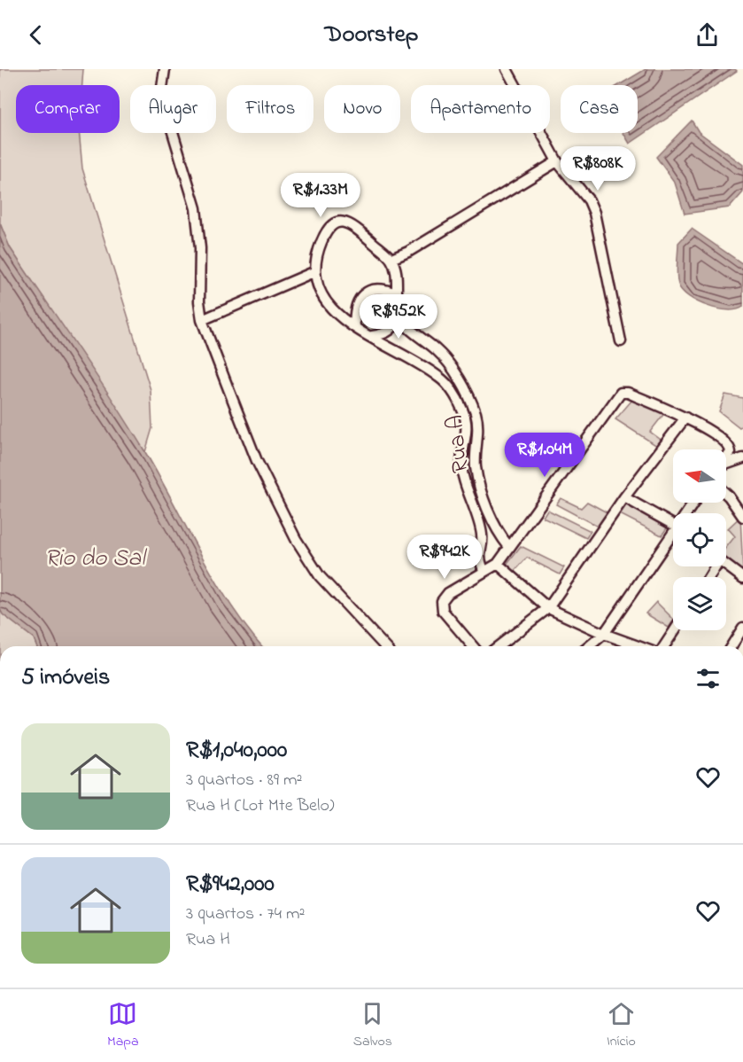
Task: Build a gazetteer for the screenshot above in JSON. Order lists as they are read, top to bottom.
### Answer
{
  "streets": {
    "street": ["Rua A"]
  },
  "water": ["Rio do Sal"],
  "north": "left",
  "page": {
    "header": "Doorstep",
    "chip": [
      "Comprar",
      "Alugar",
      "Filtros",
      "Novo",
      "Apartamento",
      "Casa"
    ],
    "price": [
      "R$808K",
      "R$1.33M",
      "R$952K",
      "R$1.04M",
      "R$942K"
    ],
    "heading": "5 imóveis",
    "list": [
      {
        "name": "R$1,040,000",
        "note": "3 quartos · 89 m² · Rua H (Lot Mte Belo)"
      },
      {
        "name": "R$942,000",
        "note": "3 quartos · 74 m² · Rua H"
      }
    ],
    "tabs": ["Mapa", "Salvos", "Início"]
  }
}
